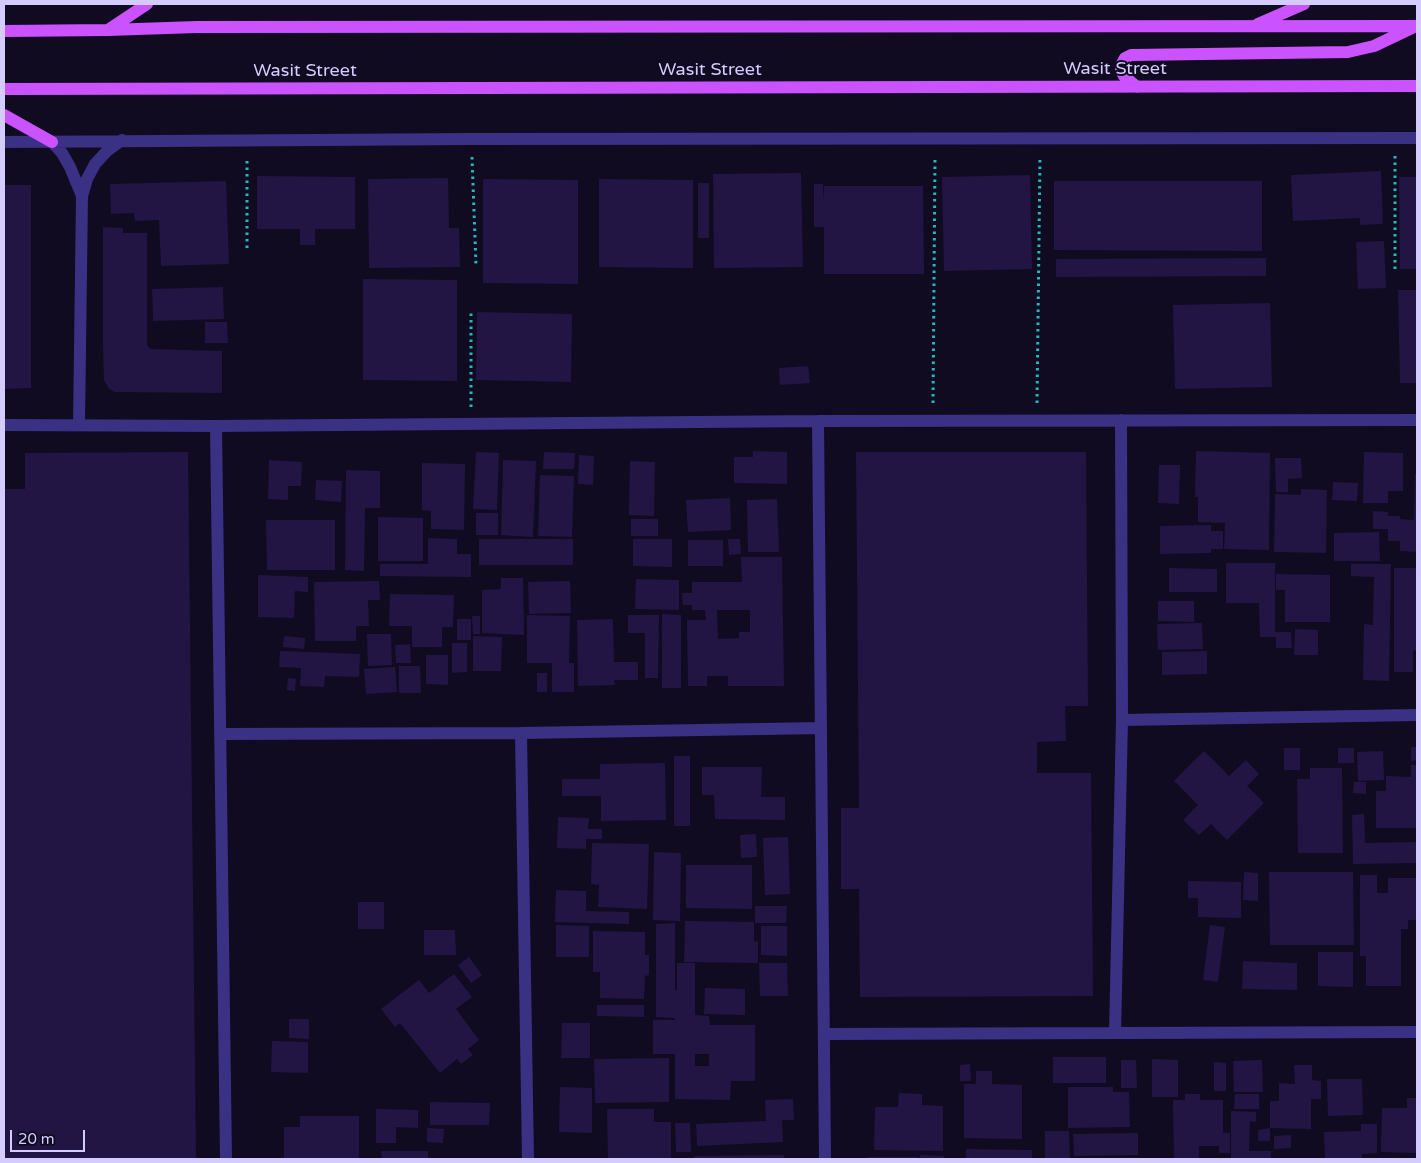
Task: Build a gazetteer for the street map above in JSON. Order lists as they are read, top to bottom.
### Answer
{
  "streets": {
    "main road": ["Wasit Street"]
  },
  "scale_bar": "20 m"
}
